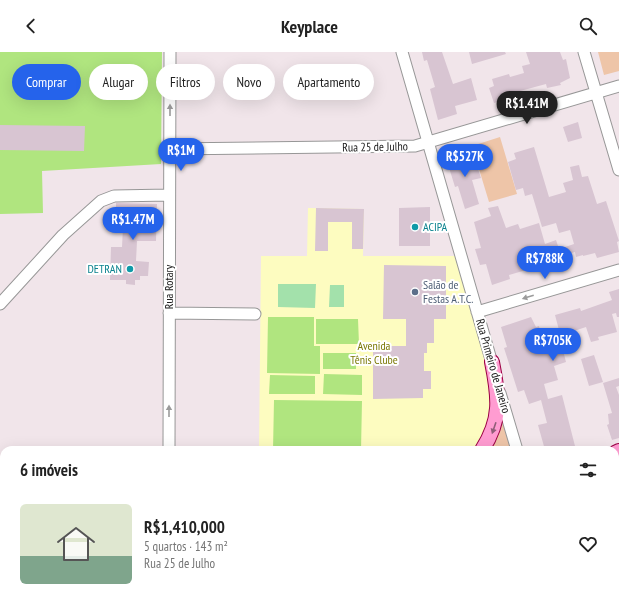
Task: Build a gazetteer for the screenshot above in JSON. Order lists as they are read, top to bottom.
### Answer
{
  "streets": {
    "street": ["Rua 25 de Julho", "Rua Rotary", "Rua Primeiro de Janeiro"]
  },
  "crossings": [
    ["Rua 25 de Julho", "Rua Rotary"],
    ["Rua 25 de Julho", "Rua Primeiro de Janeiro"]
  ],
  "one_way": ["Rua Rotary"],
  "parks": ["Avenida Tênis Clube"],
  "places": ["ACIPA", "DETRAN", "Salão de Festas A.T.C."],
  "page": {
    "header": "Keyplace",
    "chip": [
      "Comprar",
      "Alugar",
      "Filtros",
      "Novo",
      "Apartamento"
    ],
    "price": [
      "R$1.41M",
      "R$1M",
      "R$527K",
      "R$1.47M",
      "R$788K",
      "R$705K"
    ],
    "heading": "6 imóveis",
    "list": [
      {
        "name": "R$1,410,000",
        "note": "5 quartos · 143 m² · Rua 25 de Julho"
      }
    ]
  }
}
